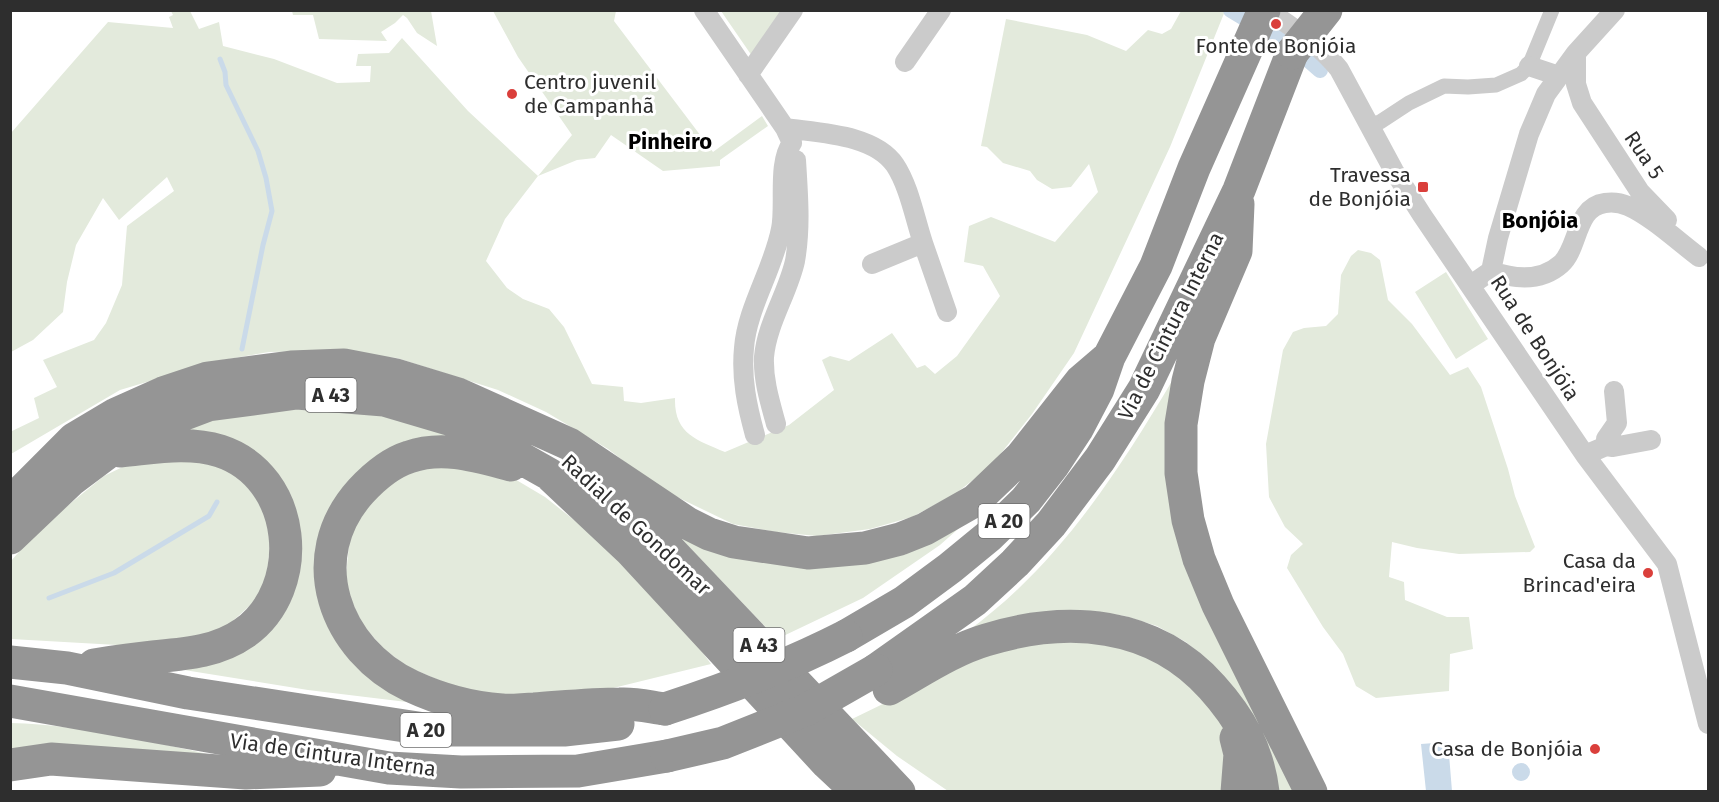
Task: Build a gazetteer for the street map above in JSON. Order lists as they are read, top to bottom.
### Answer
{
  "streets": {
    "highway": [
      "Via de Cintura Interna",
      "A 43",
      "A 20",
      "Radial de Gondomar"
    ],
    "street": ["Rua 5", "Rua de Bonjóia"]
  },
  "crossings": [
    ["Via de Cintura Interna", "Rua de Bonjóia"],
    ["A 43", "Radial de Gondomar"]
  ],
  "districts": ["Pinheiro", "Bonjóia"],
  "places": {
    "other": [
      "Fonte de Bonjóia",
      "Centro juvenil de Campanhã",
      "Casa da Brincad'eira",
      "Casa de Bonjóia"
    ],
    "transit": ["Travessa de Bonjóia"]
  }
}
